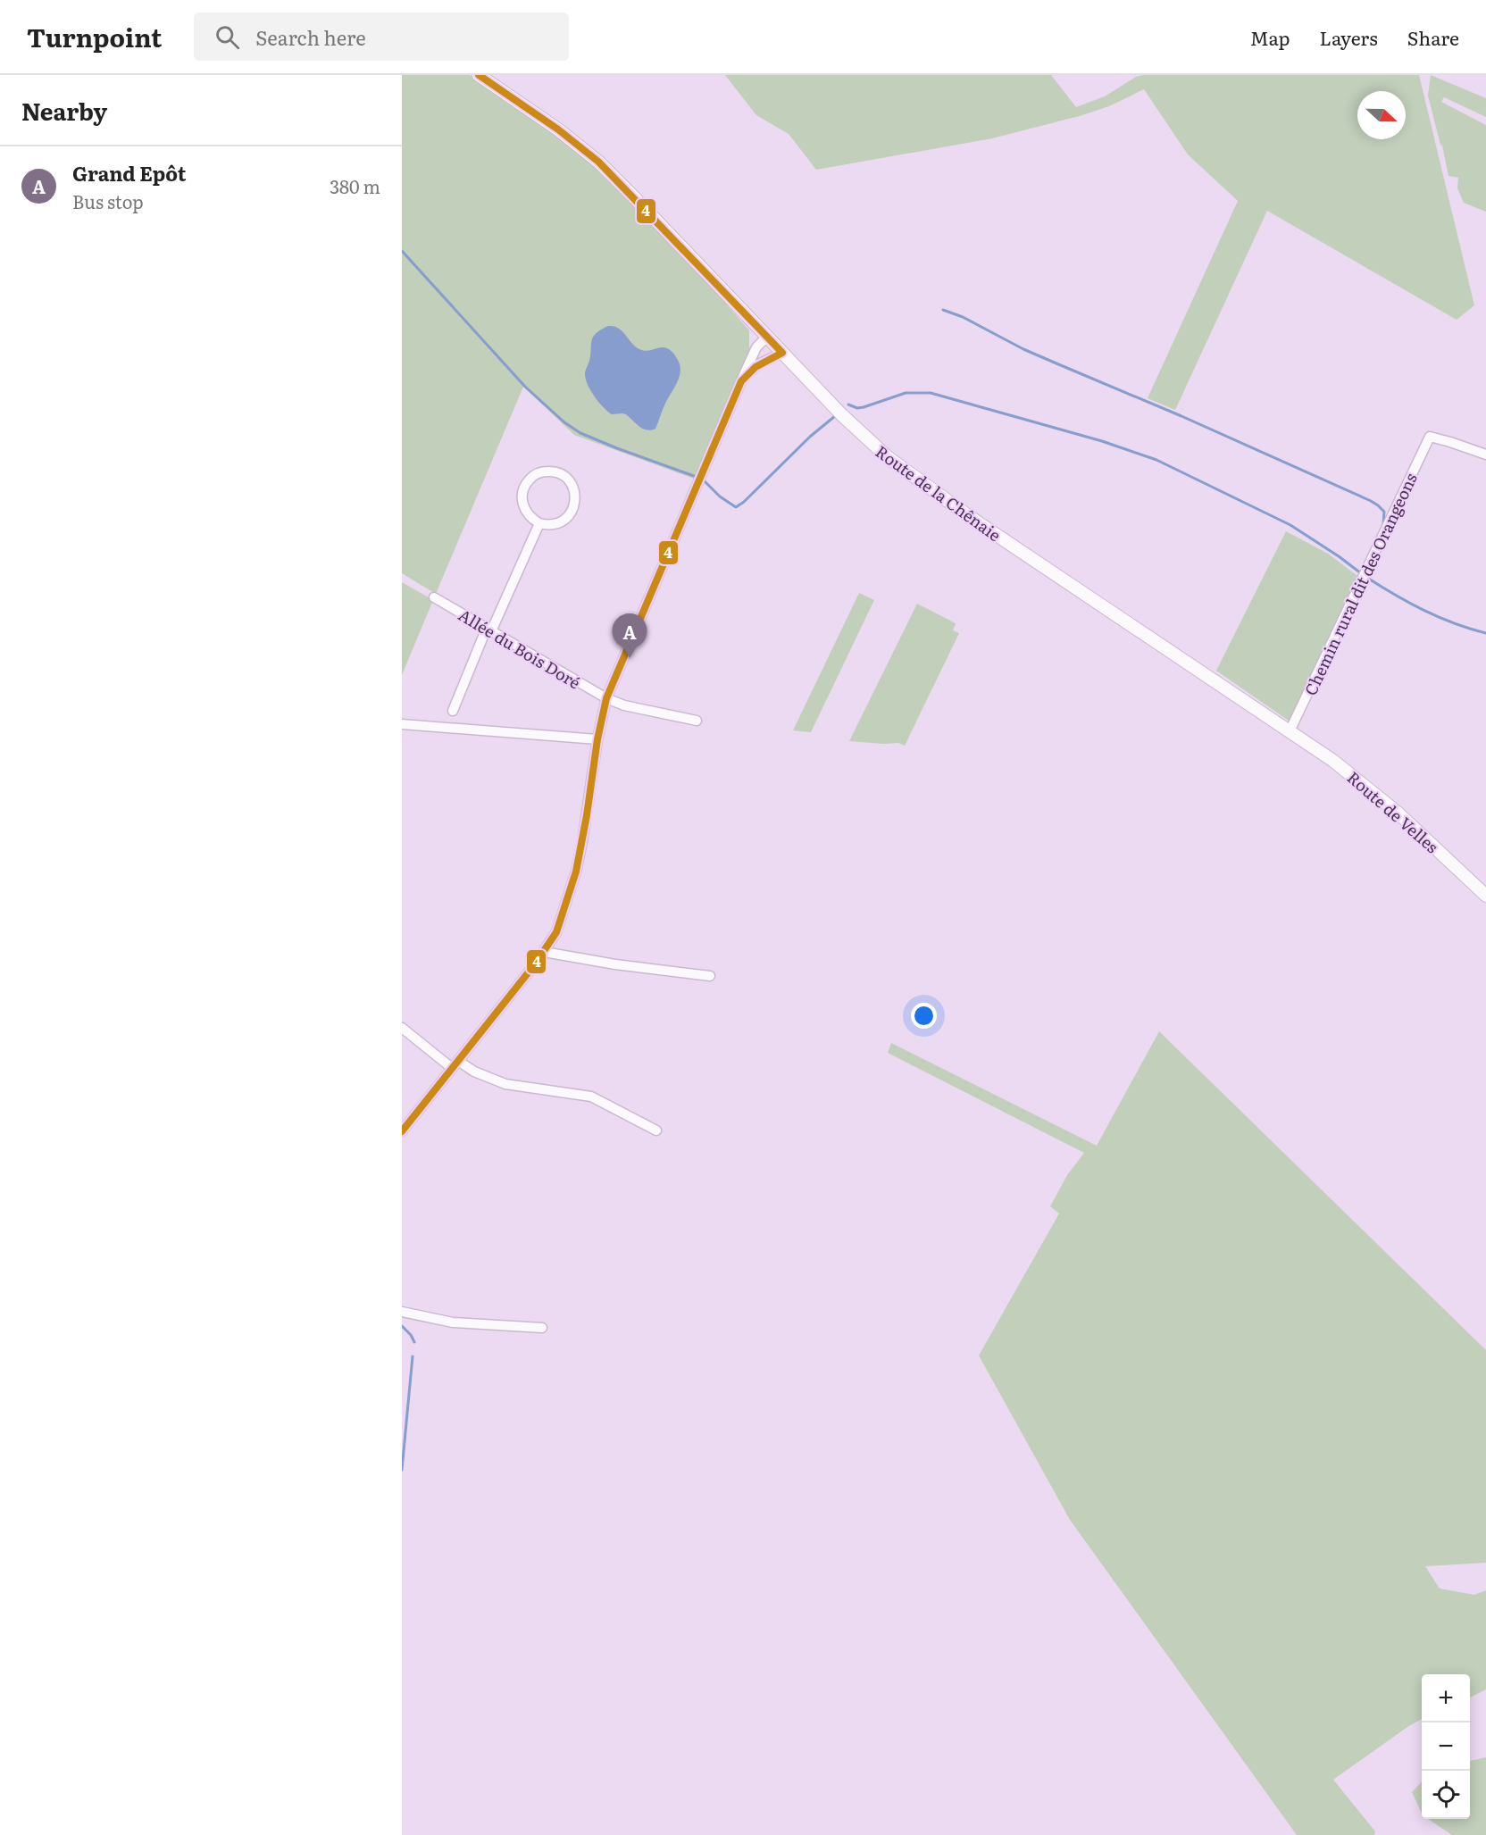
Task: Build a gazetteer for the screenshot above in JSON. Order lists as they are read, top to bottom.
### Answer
{
  "streets": {
    "main road": ["Route de la Chênaie", "Route de Velles"],
    "street": ["Chemin rural dit des Orangeons", "Allée du Bois Doré"]
  },
  "crossings": [
    ["Route de la Chênaie", "Chemin rural dit des Orangeons"],
    ["Route de la Chênaie", "Route de Velles"],
    ["Chemin rural dit des Orangeons", "Route de Velles"]
  ],
  "lines": ["transit line 4"],
  "north": "right",
  "page": {
    "header": "Turnpoint",
    "search": "Search here",
    "nav": ["Map", "Layers", "Share"],
    "heading": "Nearby",
    "list": [
      {
        "mark": "A",
        "name": "Grand Epôt",
        "note": "Bus stop",
        "value": "380 m"
      }
    ],
    "pins": "A",
    "map_buttons": ["+", "−"]
  }
}
